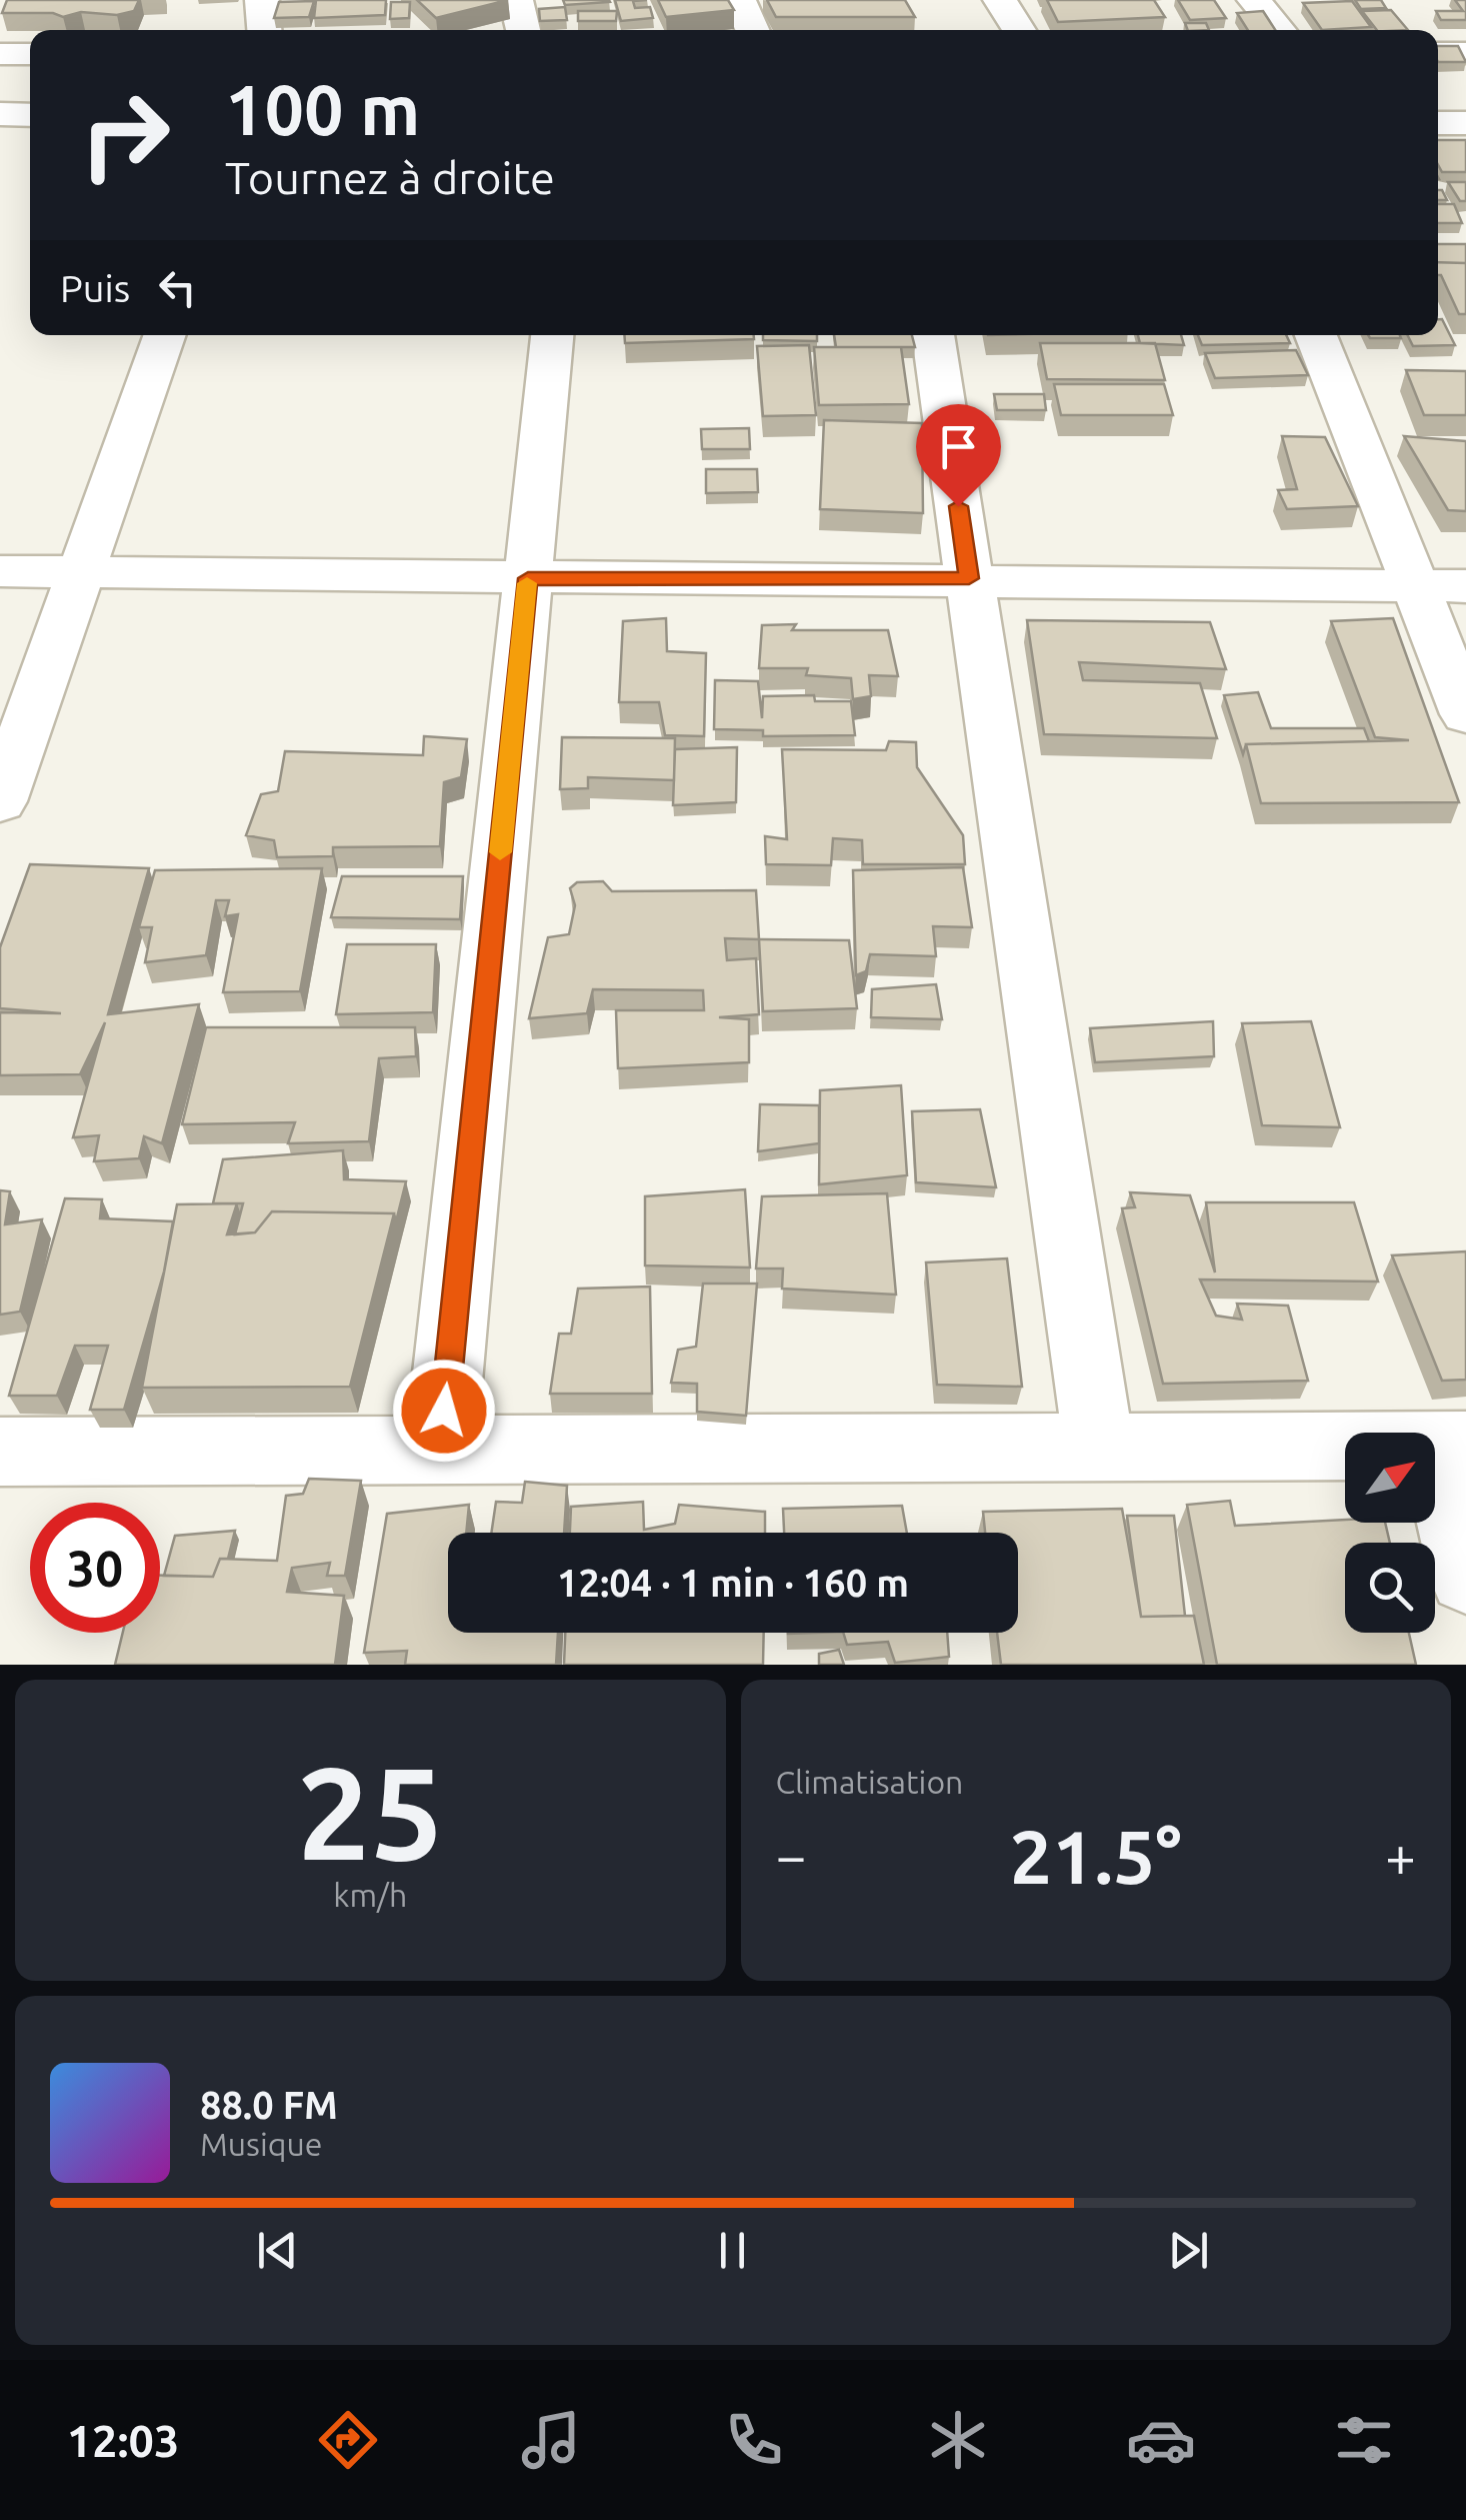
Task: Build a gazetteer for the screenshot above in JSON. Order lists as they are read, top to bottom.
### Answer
{
  "north": "top right",
  "page": {
    "turn": ["100 m", "Tournez à droite"],
    "then": "Puis",
    "limit": "30",
    "trip": "12:04 · 1 min · 160 m",
    "tile": [
      ["25", "km/h"],
      "Climatisation"
    ],
    "heat": ["−", "21.5°", "+"],
    "song": ["88.0 FM", "Musique"],
    "tabs": "12:03"
  }
}
